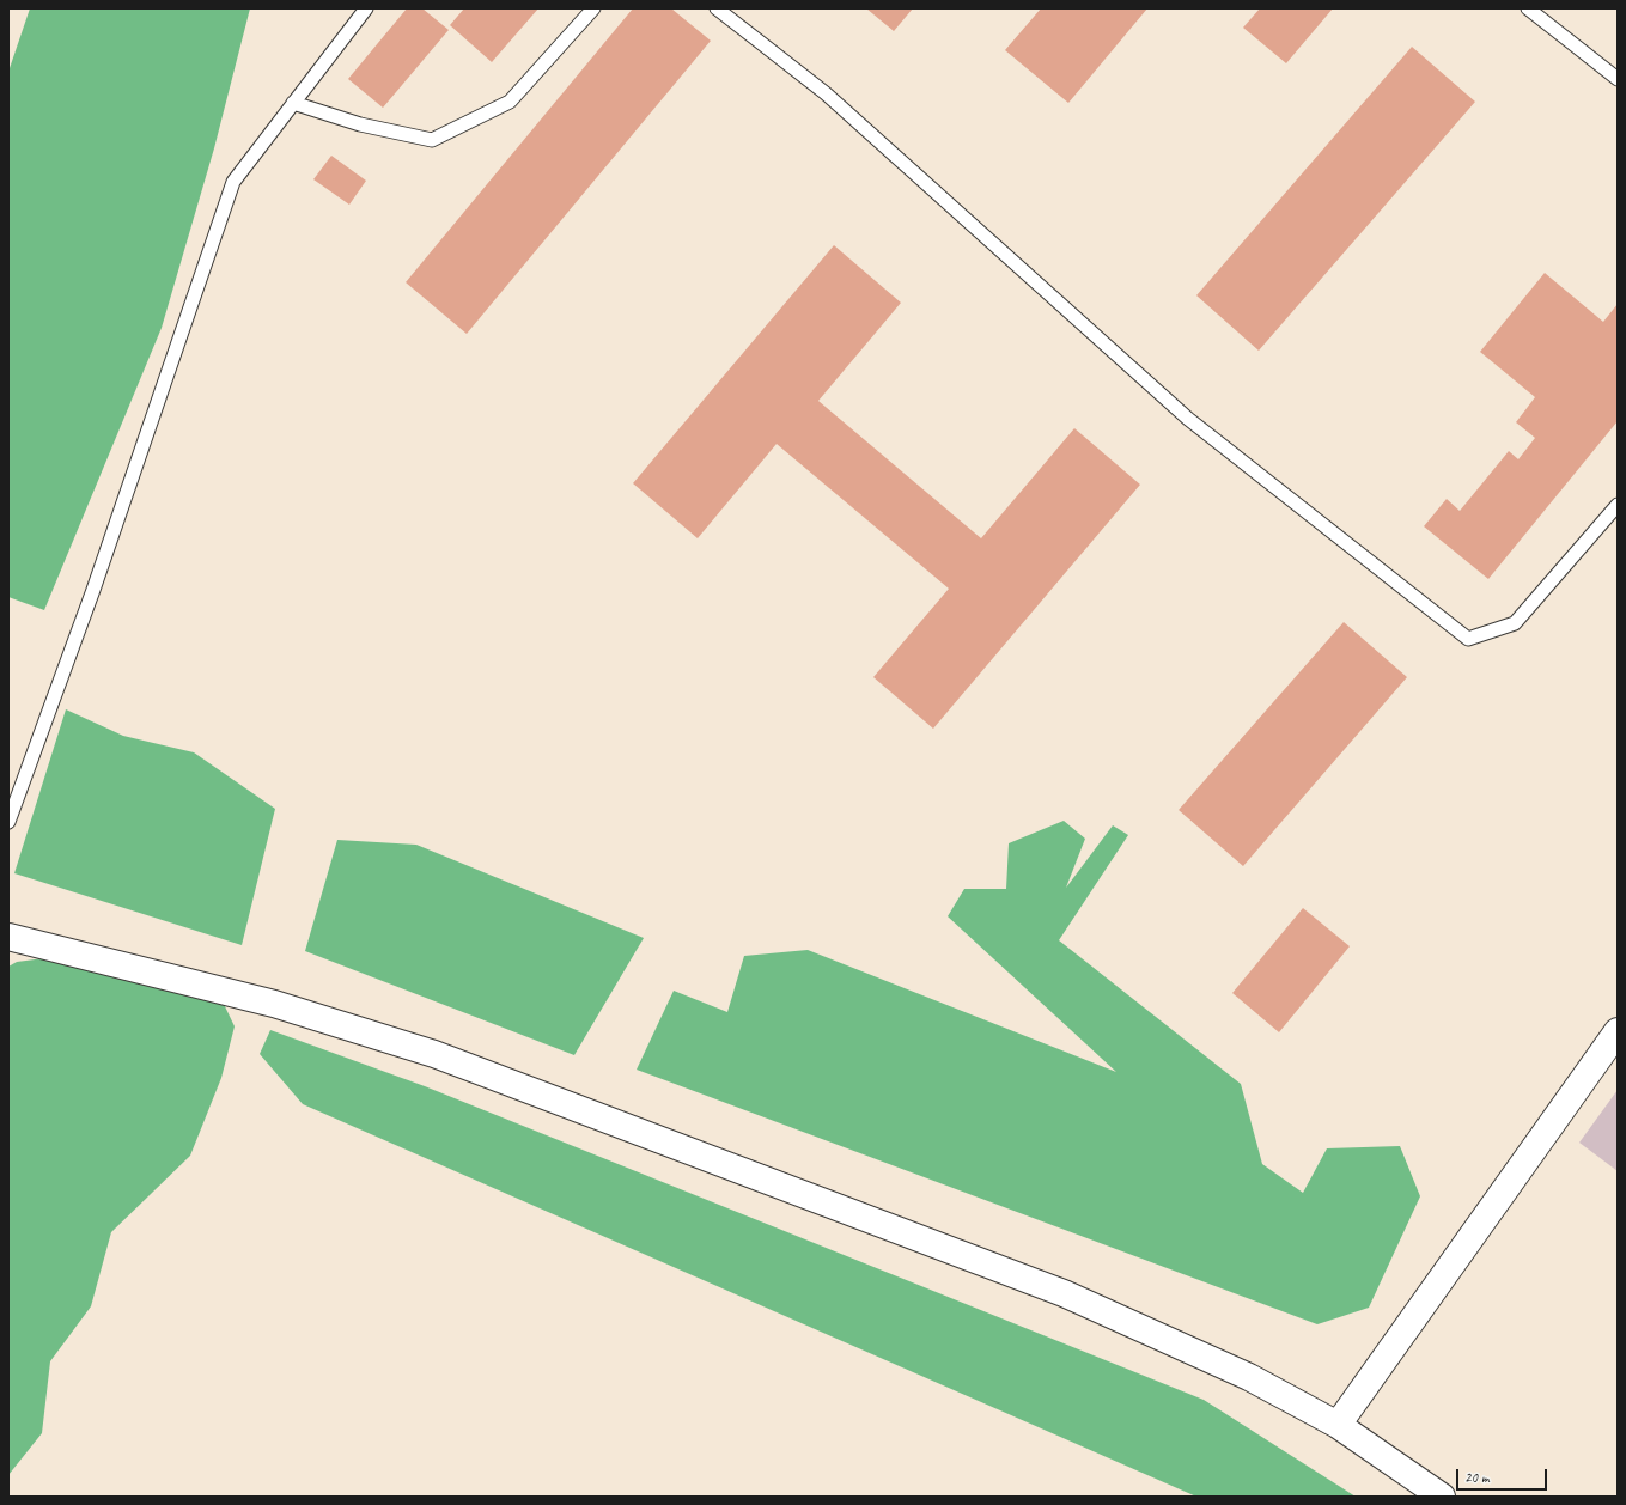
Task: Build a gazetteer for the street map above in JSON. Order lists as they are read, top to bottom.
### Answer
{
  "scale_bar": "20 m"
}
